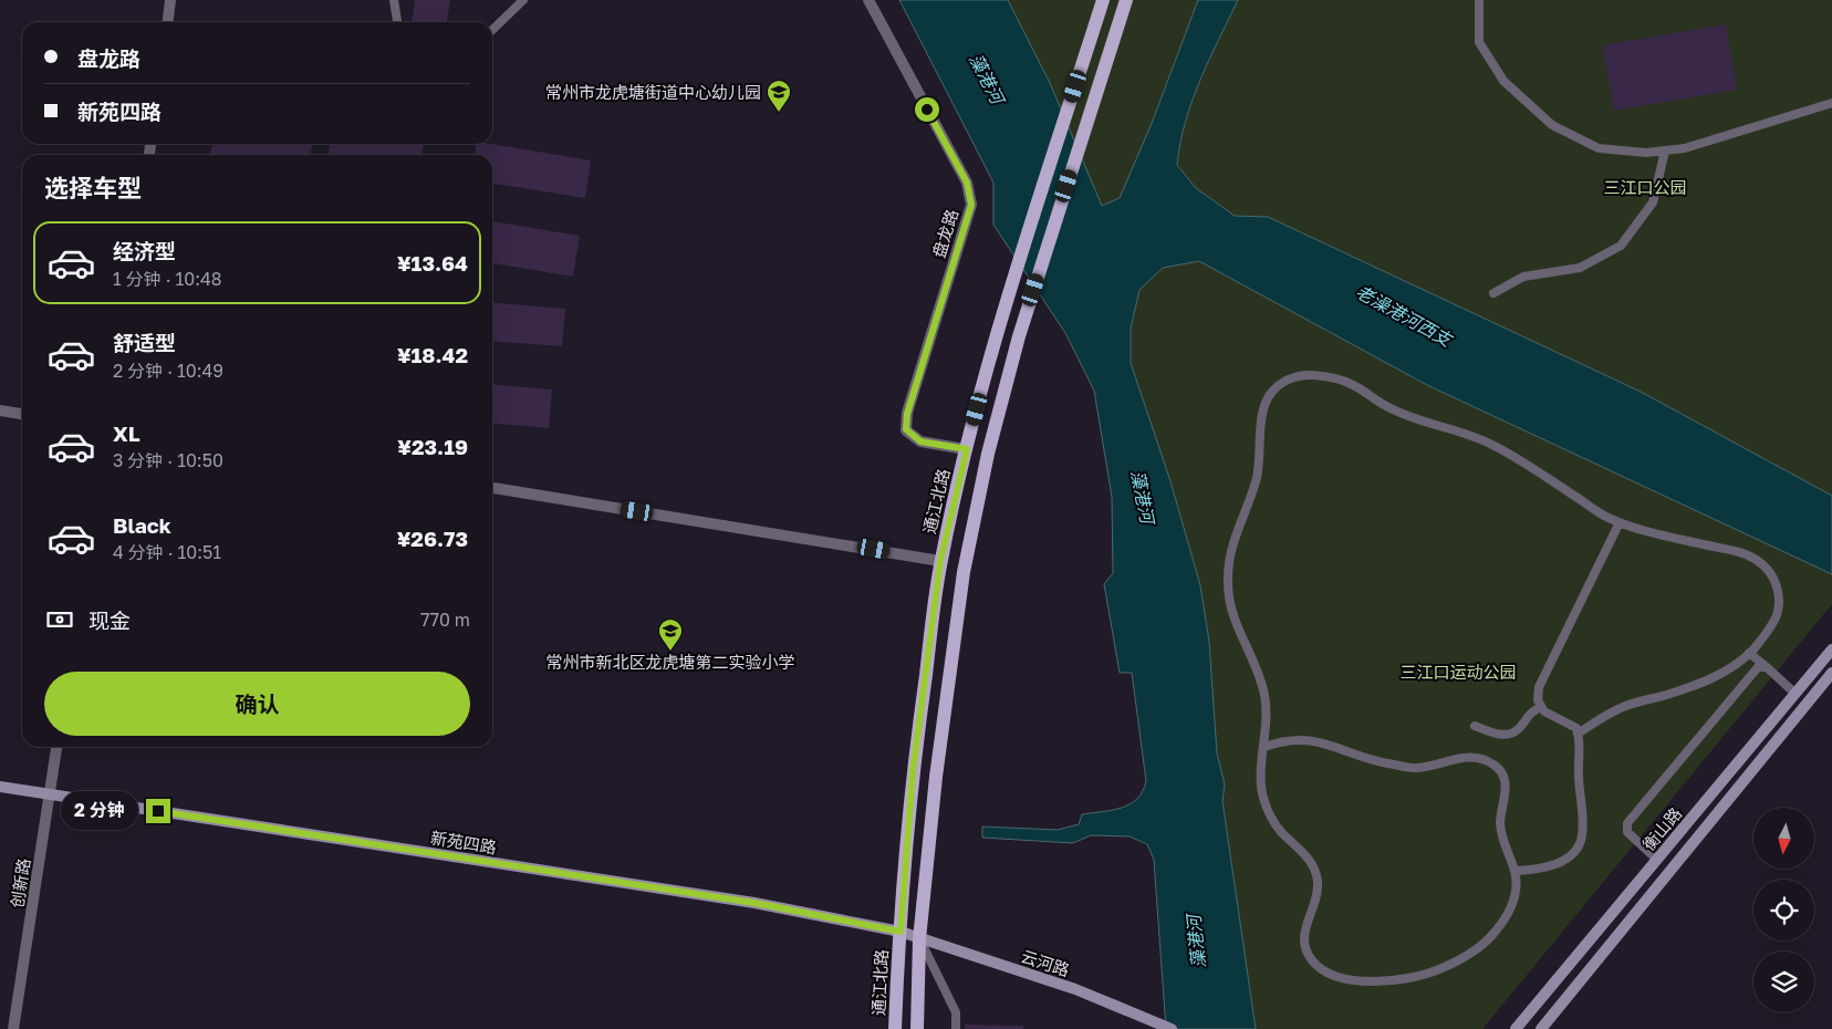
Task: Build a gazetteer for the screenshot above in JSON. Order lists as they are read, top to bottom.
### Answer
{
  "streets": {
    "main road": ["通江北路"],
    "street": [
      "盘龙路",
      "衡山路",
      "新苑四路",
      "创新路",
      "云河路"
    ]
  },
  "crossings": [
    ["盘龙路", "通江北路"],
    ["通江北路", "新苑四路"],
    ["新苑四路", "创新路"],
    ["新苑四路", "云河路"]
  ],
  "water": ["藻港河", "老澡港河西支"],
  "parks": ["三江口公园", "三江口运动公园"],
  "places": {
    "school or university": ["常州市龙虎塘街道中心幼儿园", "常州市新北区龙虎塘第二实验小学"]
  },
  "north": "bottom",
  "page": {
    "banner": ["盘龙路", "新苑四路"],
    "heading": "选择车型",
    "list": [
      {
        "name": "经济型",
        "note": "1 分钟 · 10:48",
        "value": "¥13.64"
      },
      {
        "name": "舒适型",
        "note": "2 分钟 · 10:49",
        "value": "¥18.42"
      },
      {
        "name": "XL",
        "note": "3 分钟 · 10:50",
        "value": "¥23.19"
      },
      {
        "name": "Black",
        "note": "4 分钟 · 10:51",
        "value": "¥26.73"
      }
    ],
    "pay": ["现金", "770 m"],
    "buttons": "确认",
    "bubble": "2 分钟"
  }
}
